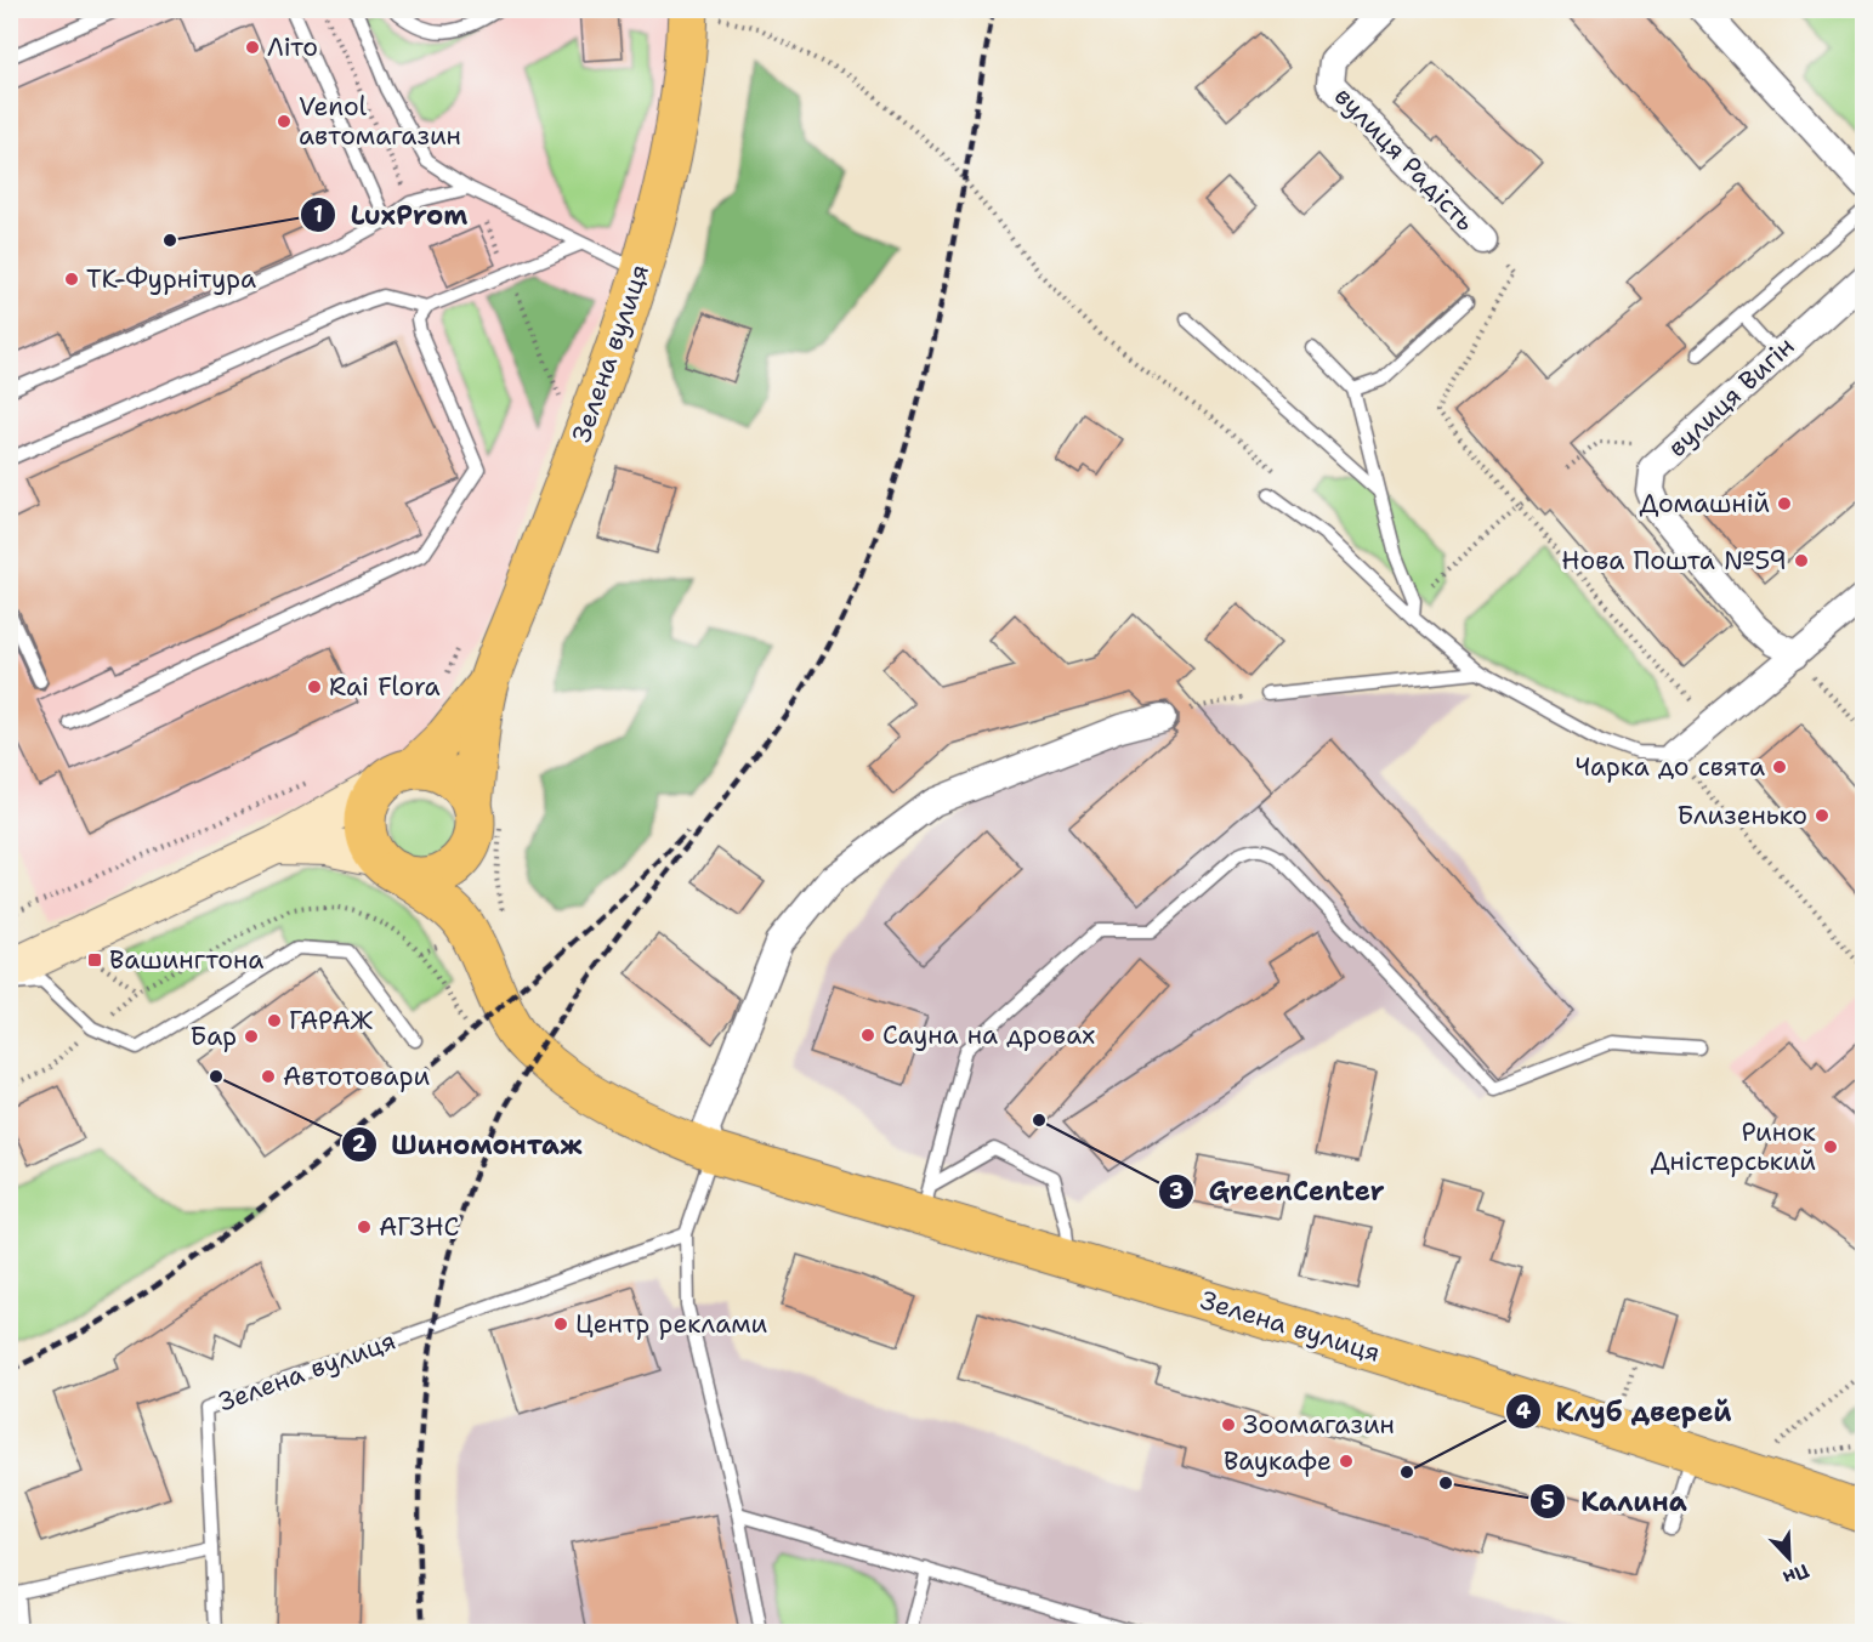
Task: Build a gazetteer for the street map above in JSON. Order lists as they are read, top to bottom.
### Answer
{
  "streets": {
    "main road": ["Зелена вулиця"],
    "street": ["вулиця Радість", "вулиця Вигін"]
  },
  "places": {
    "other": [
      "Літо",
      "Venol автомагазин",
      "LuxProm",
      "ТК-Фурнітура",
      "Домашній",
      "Нова Пошта №59",
      "Rai Flora",
      "Чарка до свята",
      "Близенько",
      "ГАРАЖ",
      "Сауна на дровах",
      "Бар",
      "Шиномонтаж",
      "Автотовари",
      "GreenCenter",
      "Ринок Дністерський",
      "АГЗНС",
      "Центр реклами",
      "Зоомагазин",
      "Ваукафе",
      "Клуб дверей",
      "Калина"
    ],
    "transit": ["Вашингтона"]
  },
  "north": "bottom right"
}
